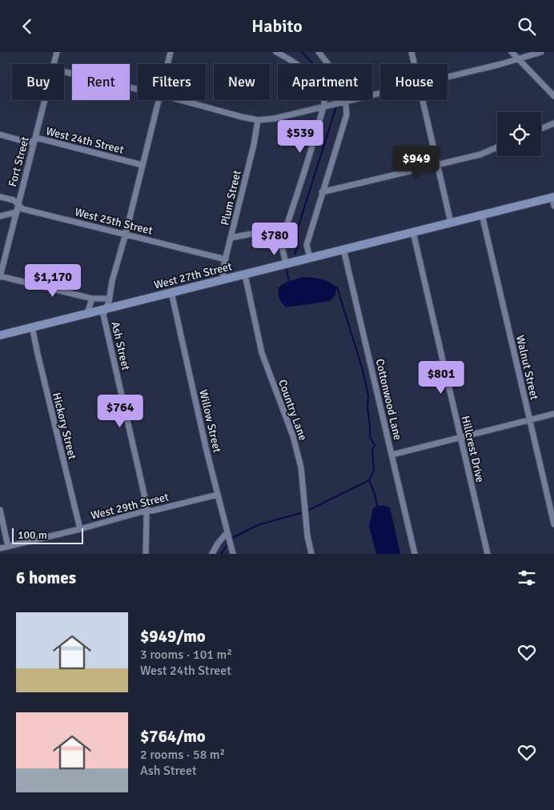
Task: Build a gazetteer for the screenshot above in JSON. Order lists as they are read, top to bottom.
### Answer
{
  "streets": {
    "main road": ["West 27th Street"],
    "street": [
      "West 24th Street",
      "Fort Street",
      "Plum Street",
      "West 25th Street",
      "Ash Street",
      "Walnut Street",
      "Cottonwood Lane",
      "Country Lane",
      "Willow Street",
      "Hickory Street",
      "Hillcrest Drive",
      "West 29th Street"
    ]
  },
  "crossings": [
    ["West 24th Street", "Fort Street"],
    ["West 24th Street", "Ash Street"],
    ["Fort Street", "West 25th Street"],
    ["Plum Street", "West 25th Street"],
    ["Plum Street", "West 27th Street"],
    ["West 25th Street", "Ash Street"],
    ["West 27th Street", "Ash Street"],
    ["West 27th Street", "Walnut Street"],
    ["West 27th Street", "Cottonwood Lane"],
    ["West 27th Street", "Country Lane"],
    ["West 27th Street", "Willow Street"],
    ["West 27th Street", "Hickory Street"],
    ["West 27th Street", "Hillcrest Drive"],
    ["Ash Street", "West 29th Street"],
    ["Willow Street", "West 29th Street"],
    ["Hickory Street", "West 29th Street"]
  ],
  "scale_bar": "100 m",
  "page": {
    "header": "Habito",
    "chip": [
      "Buy",
      "Rent",
      "Filters",
      "New",
      "Apartment",
      "House"
    ],
    "price": [
      "$539",
      "$949",
      "$780",
      "$1,170",
      "$801",
      "$764"
    ],
    "scale": "100 m",
    "heading": "6 homes",
    "list": [
      {
        "name": "$949/mo",
        "note": "3 rooms · 101 m² · West 24th Street"
      },
      {
        "name": "$764/mo",
        "note": "2 rooms · 58 m² · Ash Street"
      }
    ]
  }
}
